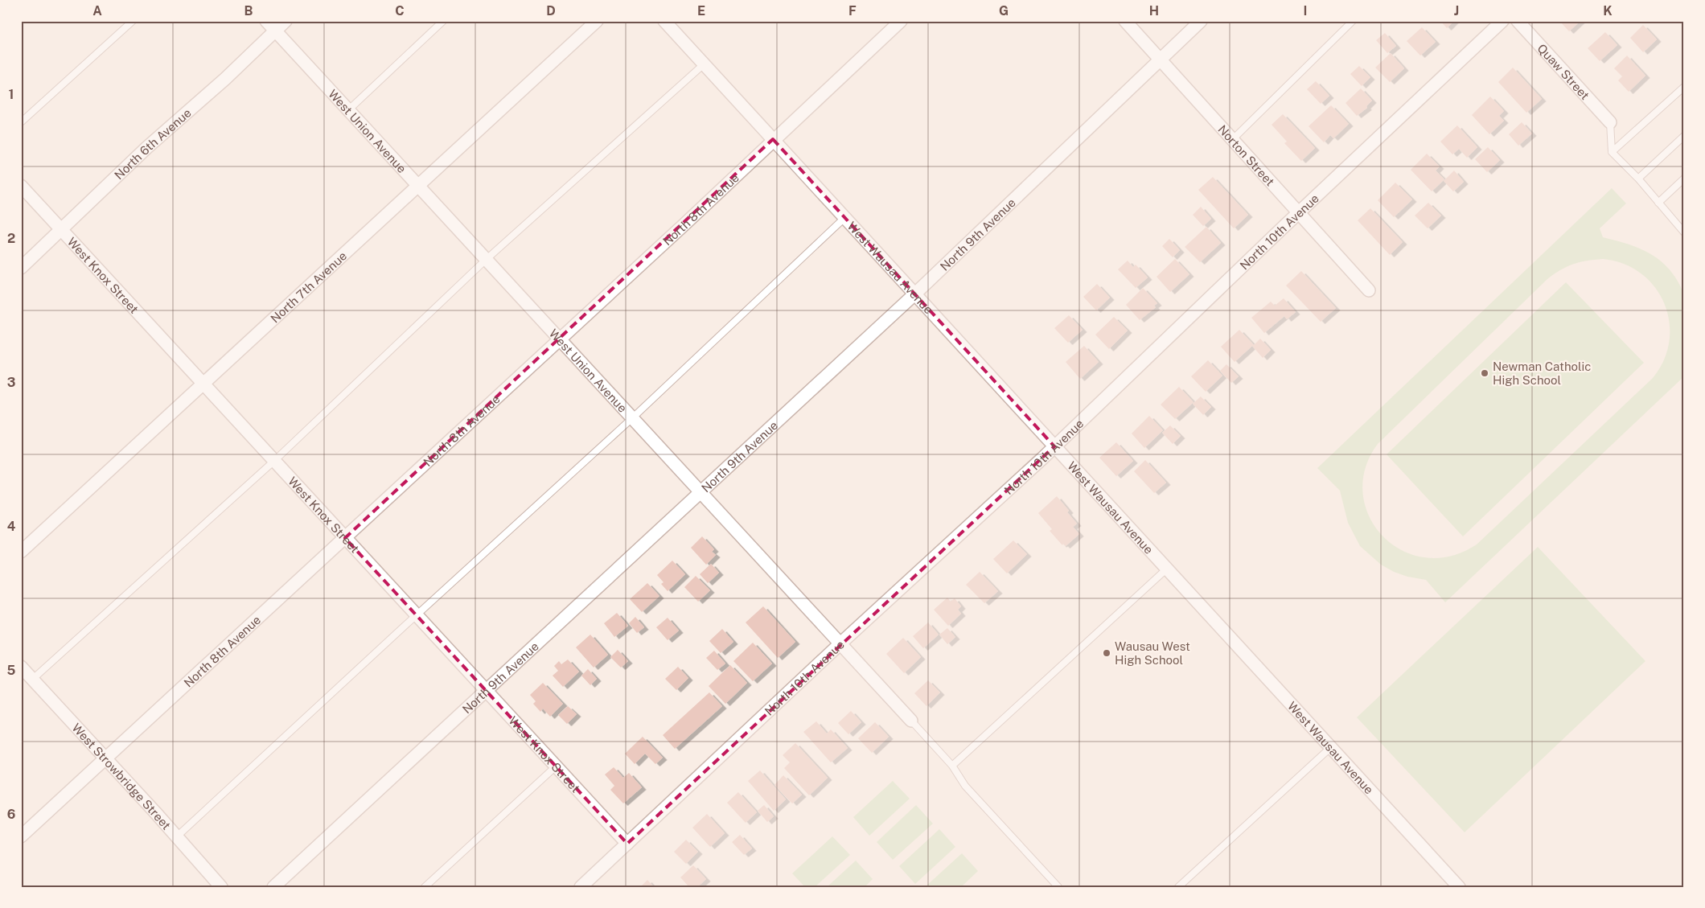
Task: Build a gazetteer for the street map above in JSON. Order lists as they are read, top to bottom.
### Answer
{
  "streets": {
    "street": [
      "Quaw Street",
      "West Union Avenue",
      "North 6th Avenue",
      "Norton Street",
      "North 8th Avenue",
      "North 10th Avenue",
      "North 9th Avenue",
      "West Wausau Avenue",
      "West Knox Street",
      "North 7th Avenue",
      "West Strowbridge Street"
    ]
  },
  "crossings": [
    ["West Union Avenue", "North 6th Avenue"],
    ["West Union Avenue", "North 8th Avenue"],
    ["West Union Avenue", "North 10th Avenue"],
    ["West Union Avenue", "North 9th Avenue"],
    ["West Union Avenue", "North 7th Avenue"],
    ["North 6th Avenue", "West Knox Street"],
    ["Norton Street", "North 10th Avenue"],
    ["Norton Street", "North 9th Avenue"],
    ["North 8th Avenue", "West Wausau Avenue"],
    ["North 8th Avenue", "West Knox Street"],
    ["North 8th Avenue", "West Strowbridge Street"],
    ["North 10th Avenue", "West Wausau Avenue"],
    ["North 10th Avenue", "West Knox Street"],
    ["North 9th Avenue", "West Wausau Avenue"],
    ["North 9th Avenue", "West Knox Street"],
    ["West Knox Street", "North 7th Avenue"]
  ],
  "places": ["Newman Catholic High School", "Wausau West High School"],
  "grid": {
    "columns": [
      "A",
      "B",
      "C",
      "D",
      "E",
      "F",
      "G",
      "H",
      "I",
      "J",
      "K"
    ],
    "rows": [
      "1",
      "2",
      "3",
      "4",
      "5",
      "6"
    ]
  }
}
